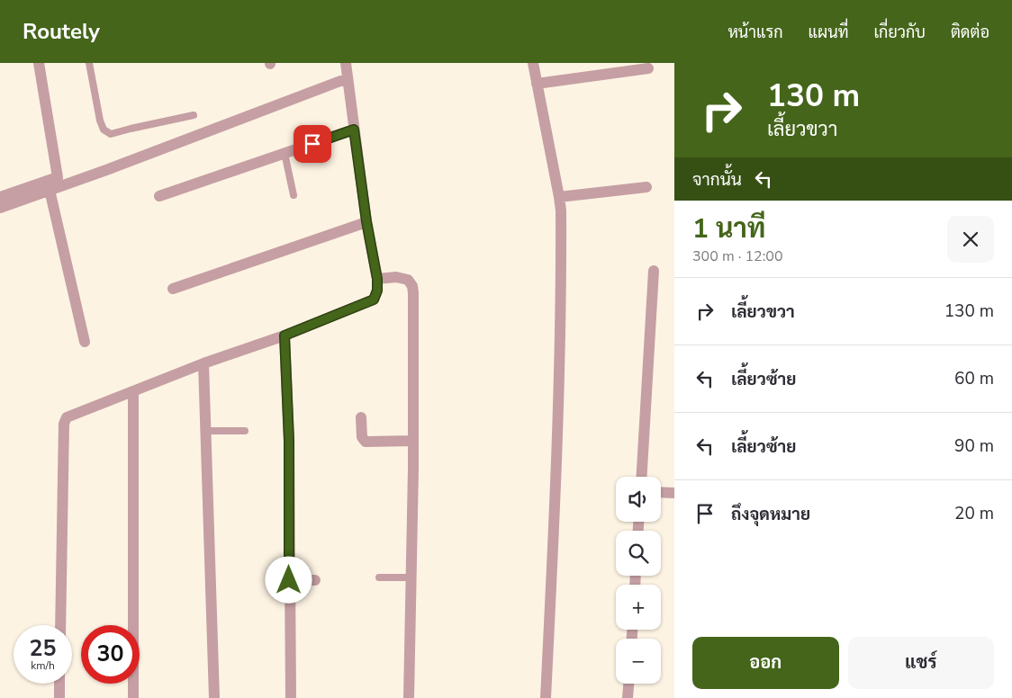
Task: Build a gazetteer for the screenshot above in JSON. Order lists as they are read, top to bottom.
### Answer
{
  "page": {
    "header": "Routely",
    "nav": [
      "หน้าแรก",
      "แผนที่",
      "เกี่ยวกับ",
      "ติดต่อ"
    ],
    "turn": ["130 m", "เลี้ยวขวา"],
    "then": "จากนั้น",
    "heading": ["1 นาที", "300 m · 12:00"],
    "list": [
      {
        "name": "เลี้ยวขวา",
        "value": "130 m"
      },
      {
        "name": "เลี้ยวซ้าย",
        "value": "60 m"
      },
      {
        "name": "เลี้ยวซ้าย",
        "value": "90 m"
      },
      {
        "name": "ถึงจุดหมาย",
        "value": "20 m"
      }
    ],
    "map_buttons": ["+", "−"],
    "speed": "25 km/h",
    "limit": "30",
    "buttons": ["ออก", "แชร์"]
  }
}
